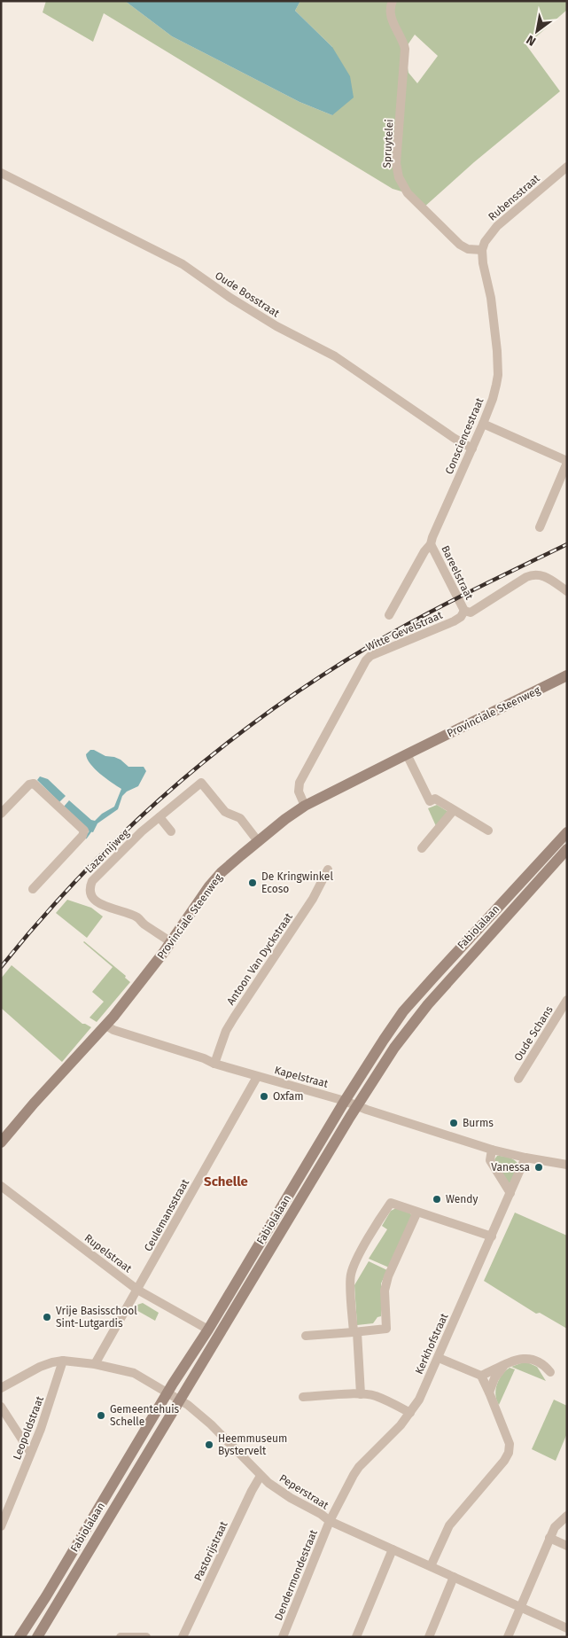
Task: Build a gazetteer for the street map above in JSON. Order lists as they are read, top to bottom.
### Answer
{
  "streets": {
    "main road": ["Provinciale Steenweg", "Fabiolalaan"],
    "street": [
      "Spruytelei",
      "Rubensstraat",
      "Oude Bosstraat",
      "Consciencestraat",
      "Bareelstraat",
      "Witte Gevelstraat",
      "Lazernijweg",
      "Antoon Van Dyckstraat",
      "Oude Schans",
      "Kapelstraat",
      "Ceulemansstraat",
      "Rupelstraat",
      "Kerkhofstraat",
      "Leopoldstraat",
      "Peperstraat",
      "Pastorijstraat",
      "Dendermondestraat"
    ]
  },
  "crossings": [
    ["Spruytelei", "Rubensstraat"],
    ["Spruytelei", "Consciencestraat"],
    ["Rubensstraat", "Consciencestraat"],
    ["Oude Bosstraat", "Consciencestraat"],
    ["Consciencestraat", "Bareelstraat"],
    ["Bareelstraat", "Witte Gevelstraat"],
    ["Witte Gevelstraat", "Provinciale Steenweg"],
    ["Provinciale Steenweg", "Lazernijweg"],
    ["Provinciale Steenweg", "Kapelstraat"],
    ["Fabiolalaan", "Kapelstraat"],
    ["Fabiolalaan", "Rupelstraat"],
    ["Fabiolalaan", "Peperstraat"],
    ["Antoon Van Dyckstraat", "Kapelstraat"],
    ["Kapelstraat", "Ceulemansstraat"],
    ["Kapelstraat", "Kerkhofstraat"],
    ["Ceulemansstraat", "Rupelstraat"],
    ["Ceulemansstraat", "Peperstraat"],
    ["Kerkhofstraat", "Peperstraat"],
    ["Kerkhofstraat", "Dendermondestraat"],
    ["Leopoldstraat", "Peperstraat"],
    ["Peperstraat", "Pastorijstraat"],
    ["Peperstraat", "Dendermondestraat"]
  ],
  "districts": ["Schelle"],
  "places": [
    "De Kringwinkel Ecoso",
    "Oxfam",
    "Burms",
    "Vanessa",
    "Wendy",
    "Vrije Basisschool Sint-Lutgardis",
    "Gemeentehuis Schelle",
    "Heemmuseum Bystervelt"
  ],
  "north": "bottom left"
}
